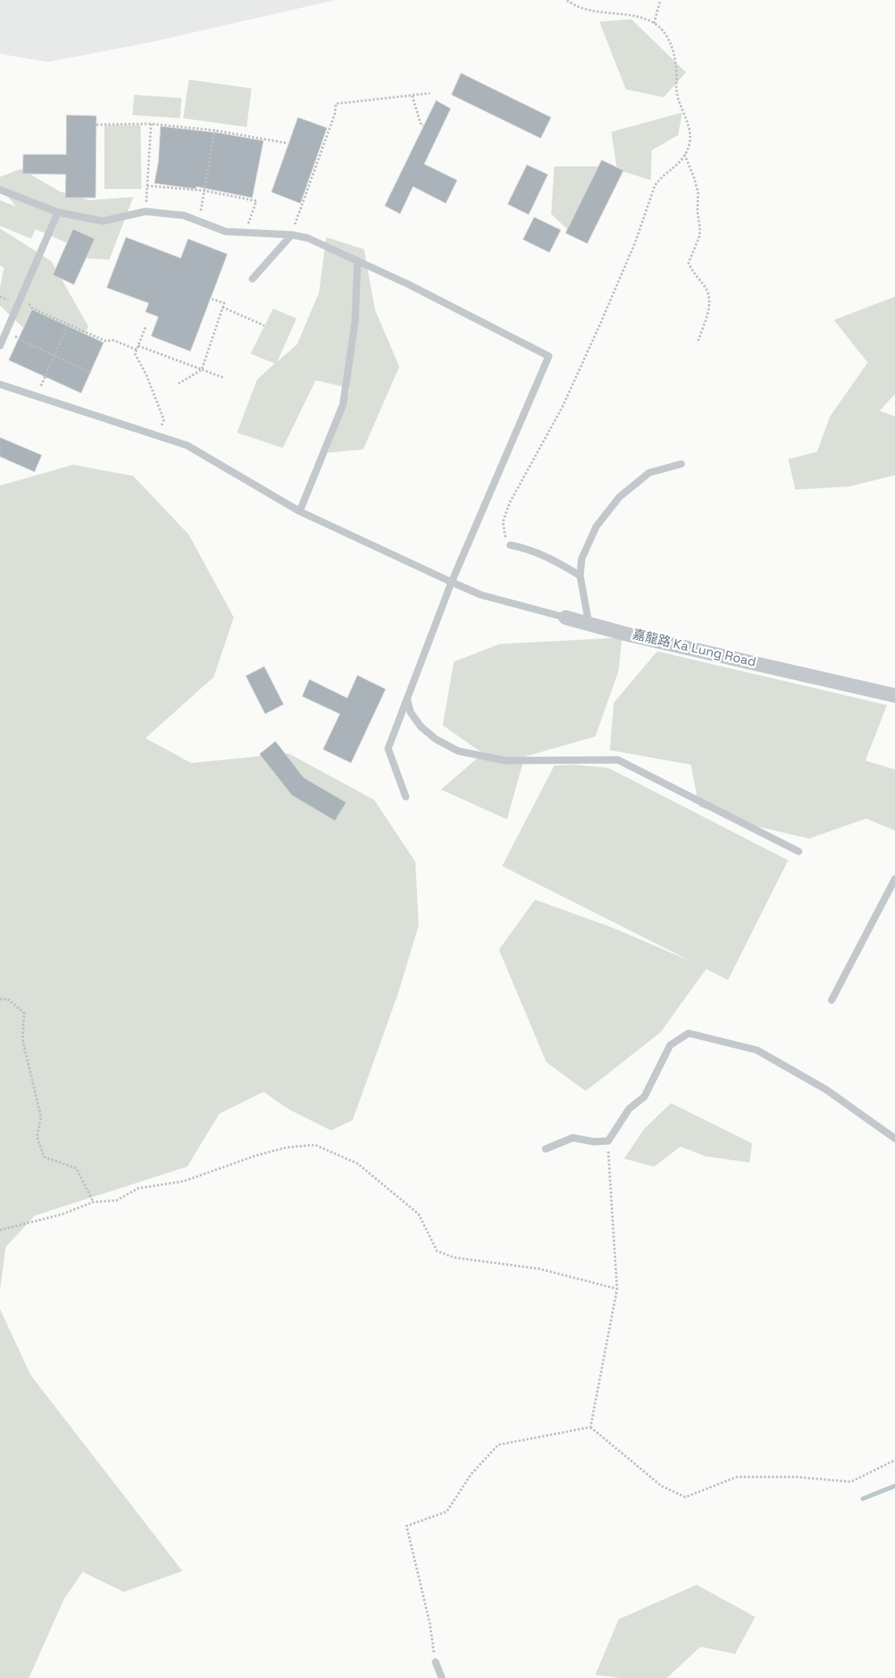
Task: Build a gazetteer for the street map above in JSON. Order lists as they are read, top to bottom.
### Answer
{
  "streets": {
    "street": ["嘉龍路 Ka Lung Road"]
  }
}
